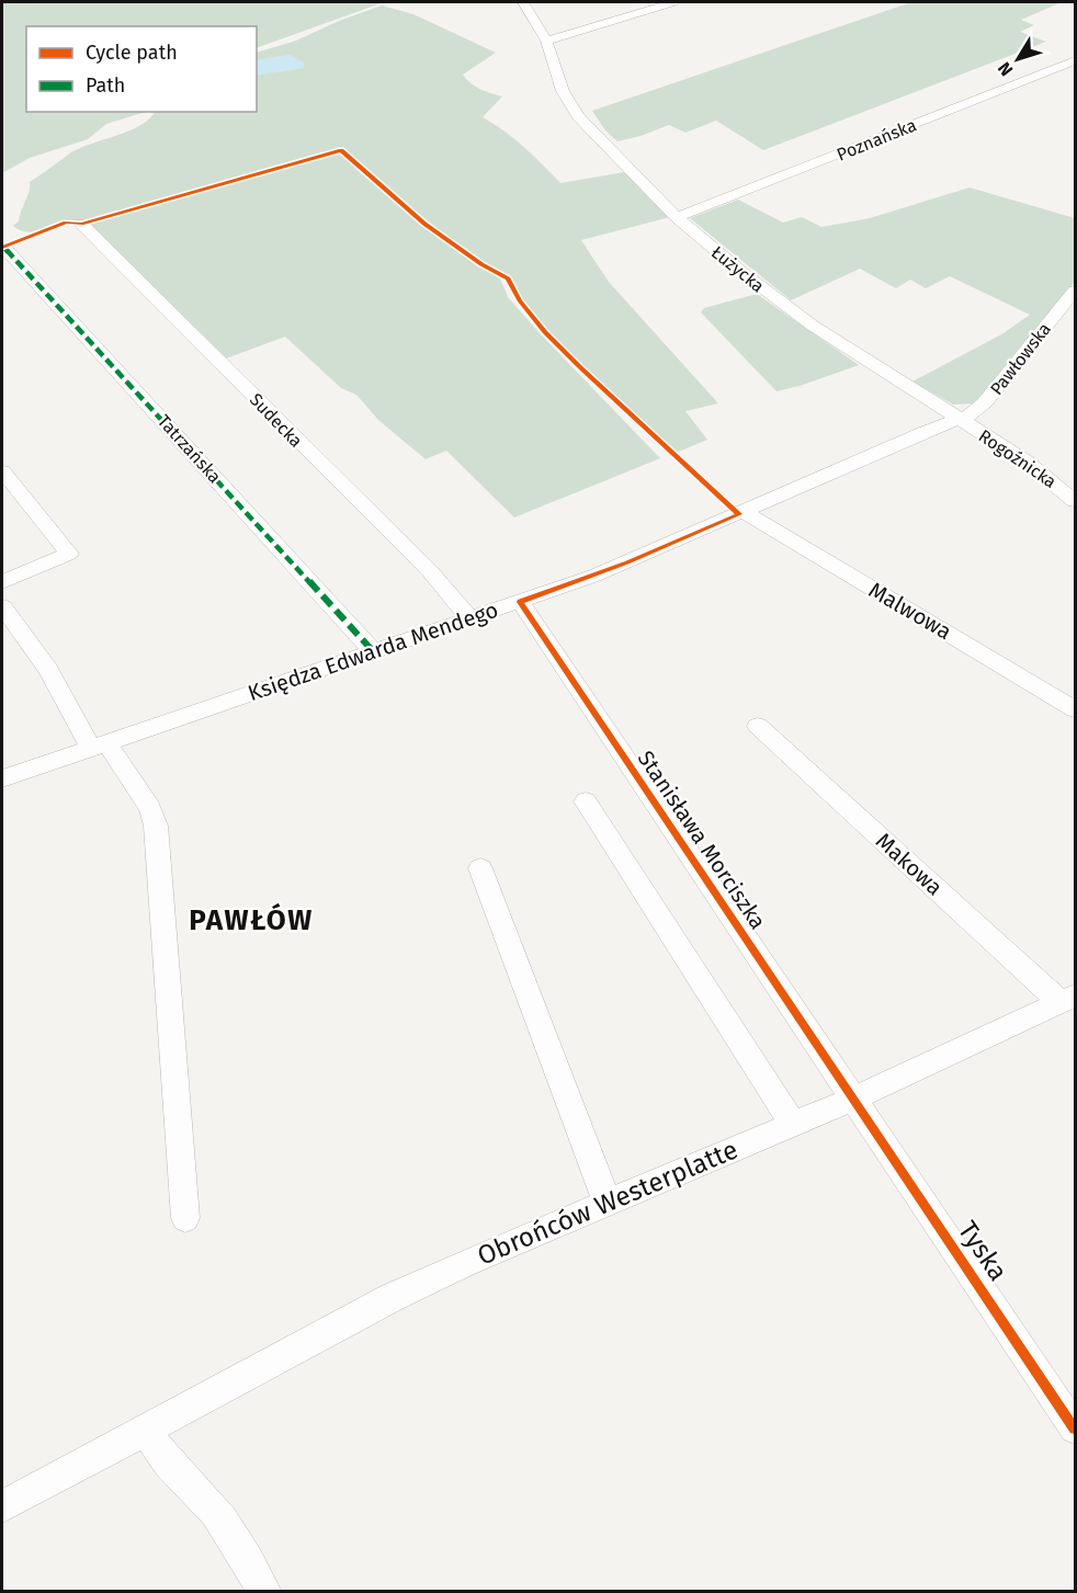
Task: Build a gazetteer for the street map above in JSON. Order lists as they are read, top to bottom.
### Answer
{
  "streets": {
    "street": [
      "Poznańska",
      "Łużycka",
      "Pawłowska",
      "Sudecka",
      "Tatrzańska",
      "Rogoźnicka",
      "Malwowa",
      "Księdza Edwarda Mendego",
      "Stanisława Morciszka",
      "Makowa",
      "Obrońców Westerplatte",
      "Tyska"
    ]
  },
  "crossings": [
    ["Poznańska", "Łużycka"],
    ["Łużycka", "Pawłowska"],
    ["Łużycka", "Rogoźnicka"],
    ["Łużycka", "Księdza Edwarda Mendego"],
    ["Pawłowska", "Rogoźnicka"],
    ["Pawłowska", "Księdza Edwarda Mendego"],
    ["Sudecka", "Księdza Edwarda Mendego"],
    ["Tatrzańska", "Księdza Edwarda Mendego"],
    ["Rogoźnicka", "Księdza Edwarda Mendego"],
    ["Malwowa", "Księdza Edwarda Mendego"],
    ["Księdza Edwarda Mendego", "Stanisława Morciszka"],
    ["Stanisława Morciszka", "Obrońców Westerplatte"],
    ["Stanisława Morciszka", "Tyska"],
    ["Makowa", "Obrońców Westerplatte"],
    ["Obrońców Westerplatte", "Tyska"]
  ],
  "districts": ["PAWŁÓW"],
  "legend": ["Cycle path", "Path"],
  "north": "bottom left"
}
